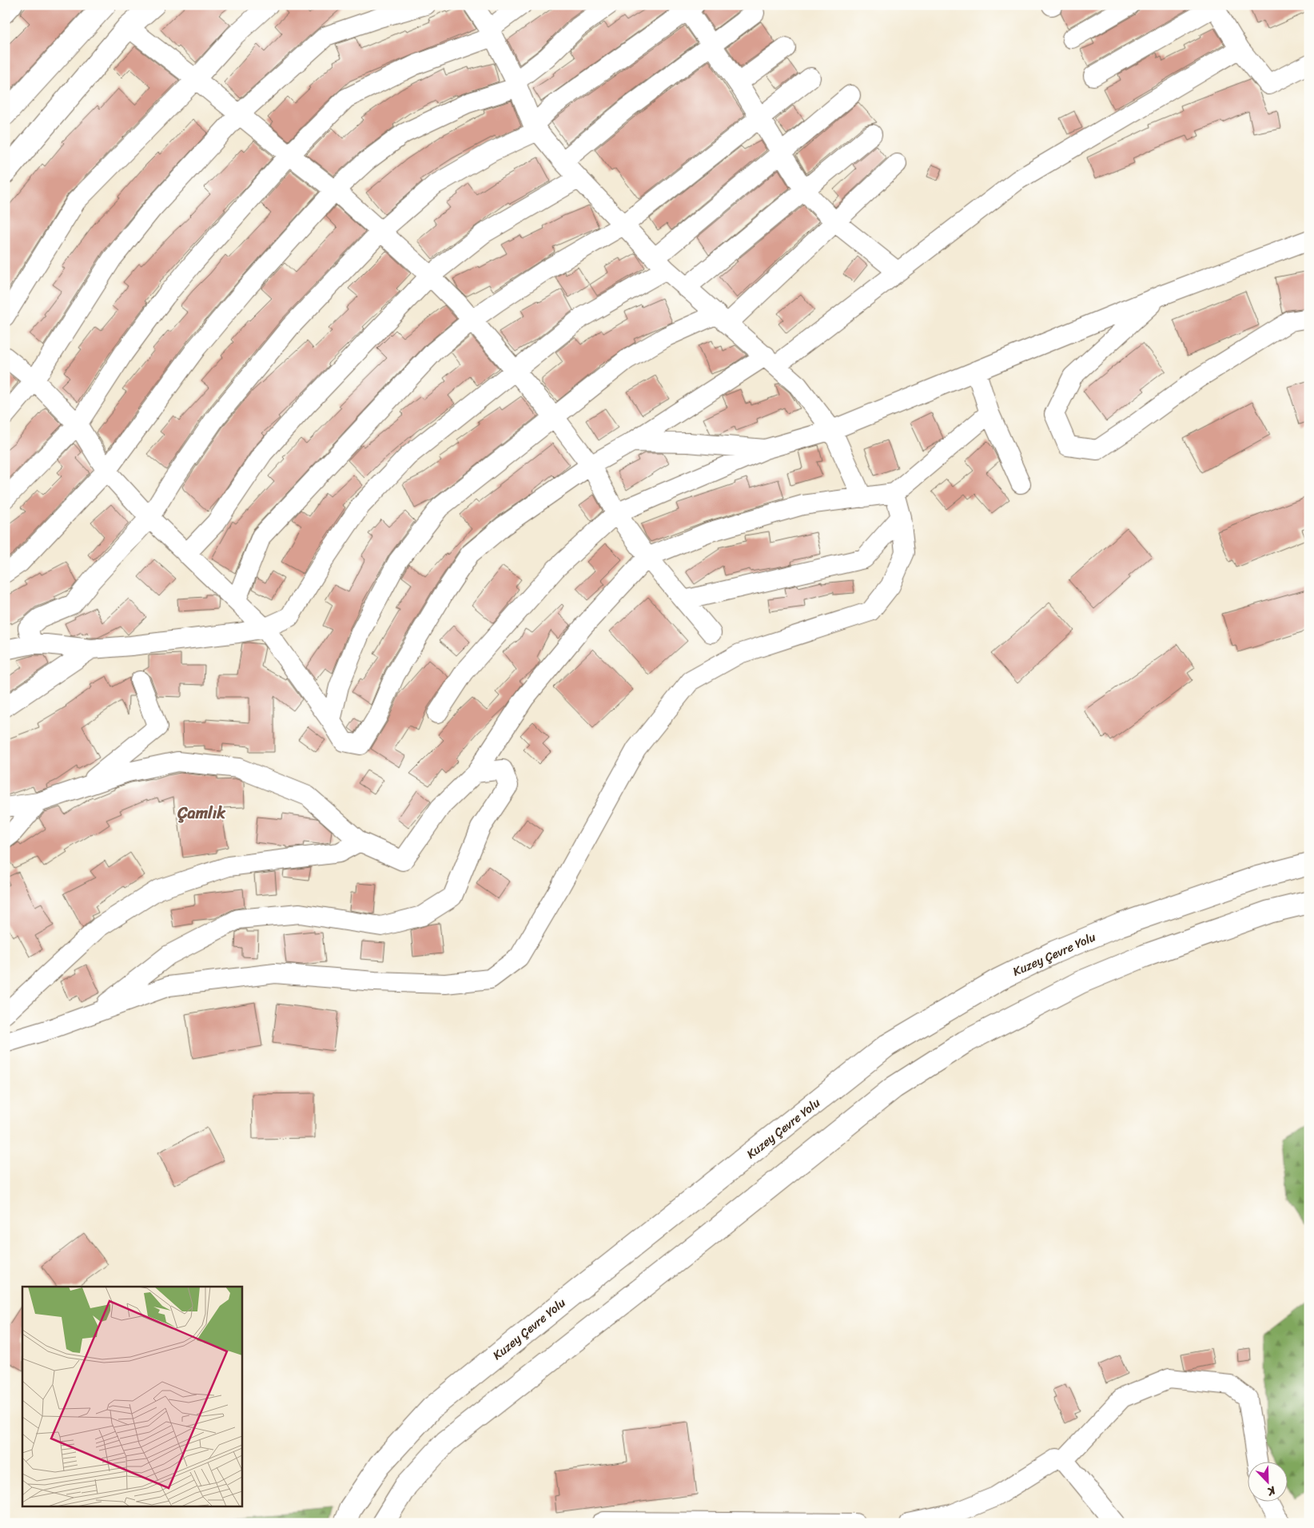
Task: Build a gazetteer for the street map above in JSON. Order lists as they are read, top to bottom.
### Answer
{
  "streets": {
    "main road": ["Kuzey Çevre Yolu"]
  },
  "districts": ["Çamlık"],
  "north": "bottom right"
}
